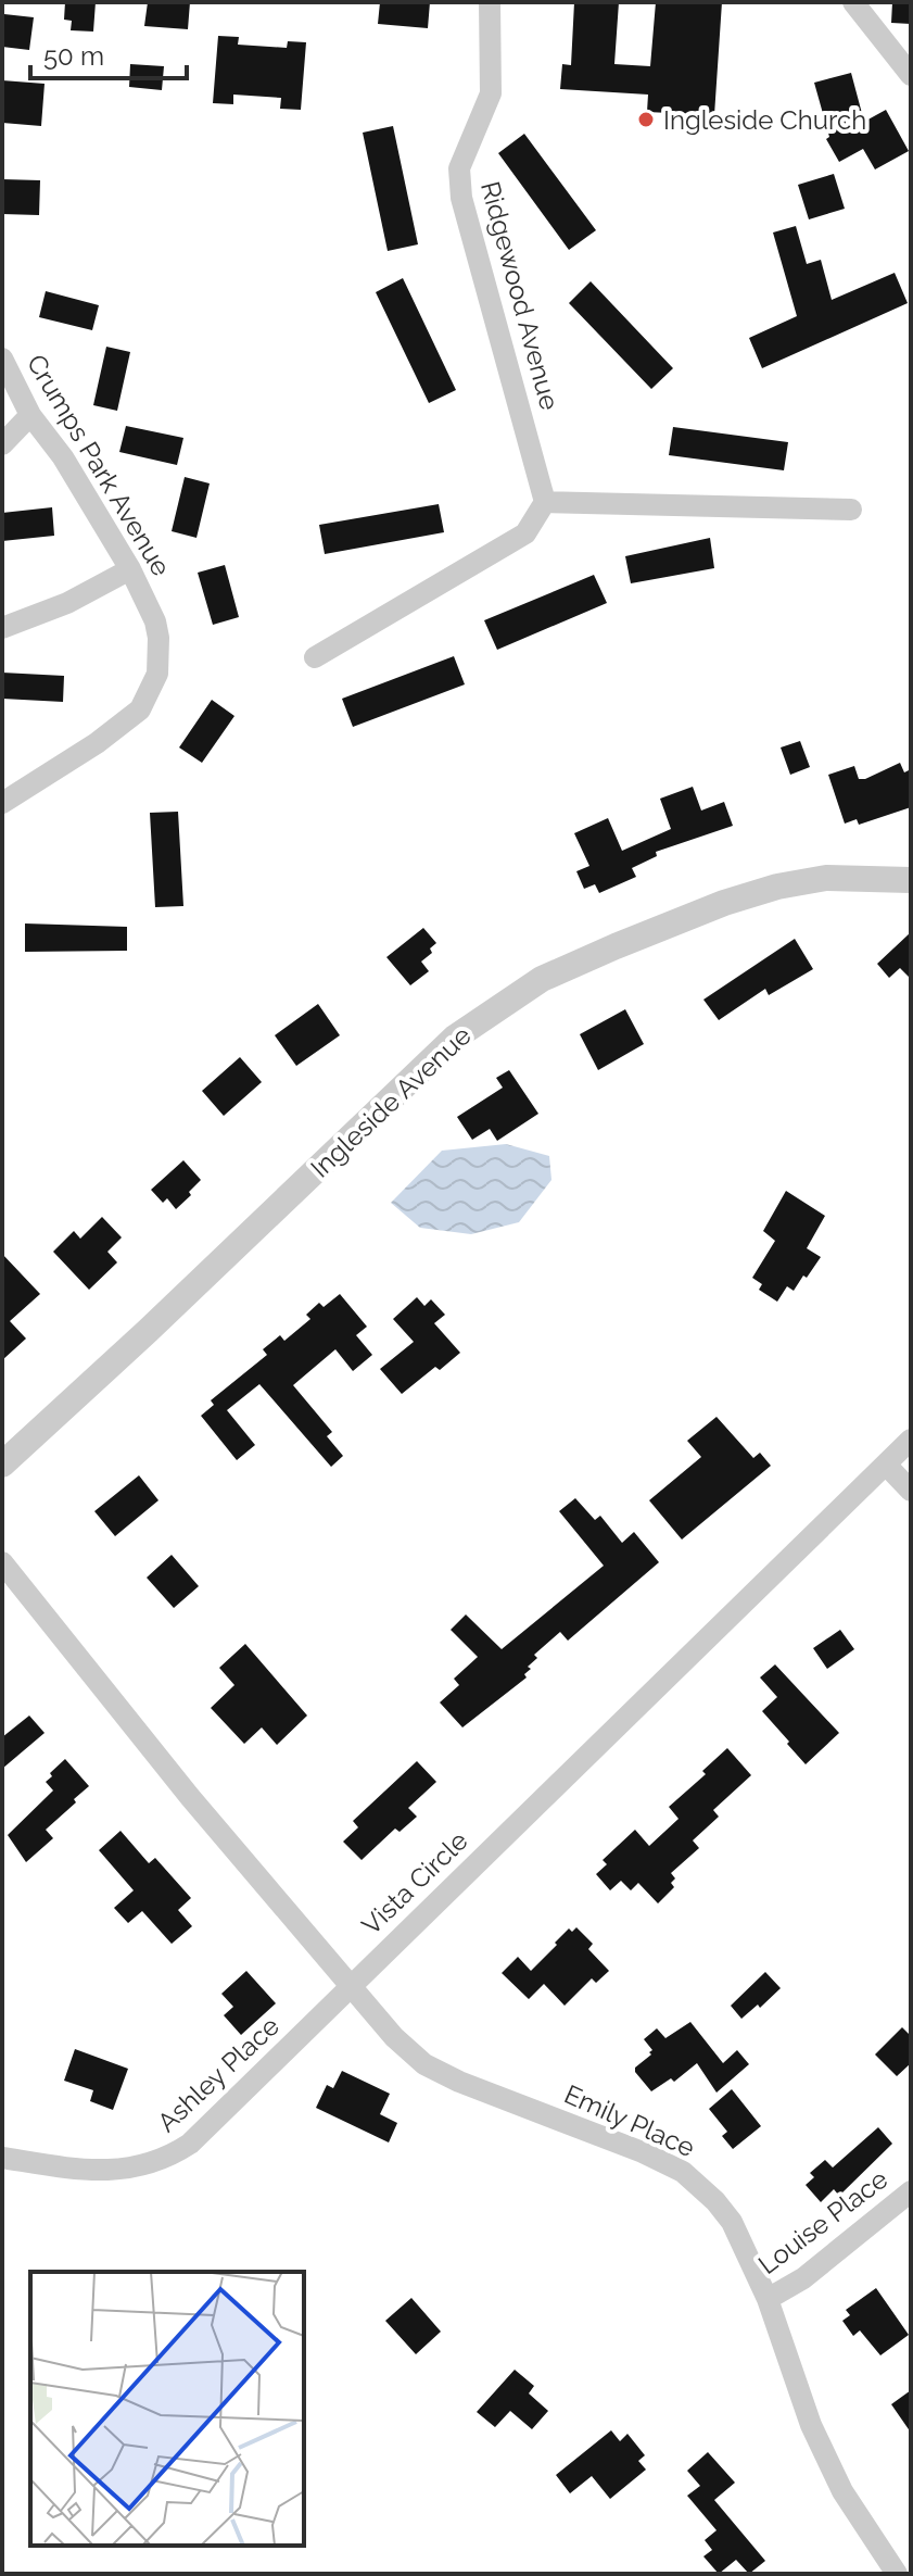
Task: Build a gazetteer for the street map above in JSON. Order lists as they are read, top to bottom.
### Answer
{
  "streets": {
    "street": [
      "Ridgewood Avenue",
      "Crumps Park Avenue",
      "Ingleside Avenue",
      "Vista Circle",
      "Ashley Place",
      "Emily Place",
      "Louise Place"
    ]
  },
  "crossings": [
    ["Vista Circle", "Ashley Place"],
    ["Vista Circle", "Emily Place"],
    ["Ashley Place", "Emily Place"],
    ["Emily Place", "Louise Place"]
  ],
  "places": ["Ingleside Church"],
  "scale_bar": "50 m"
}
